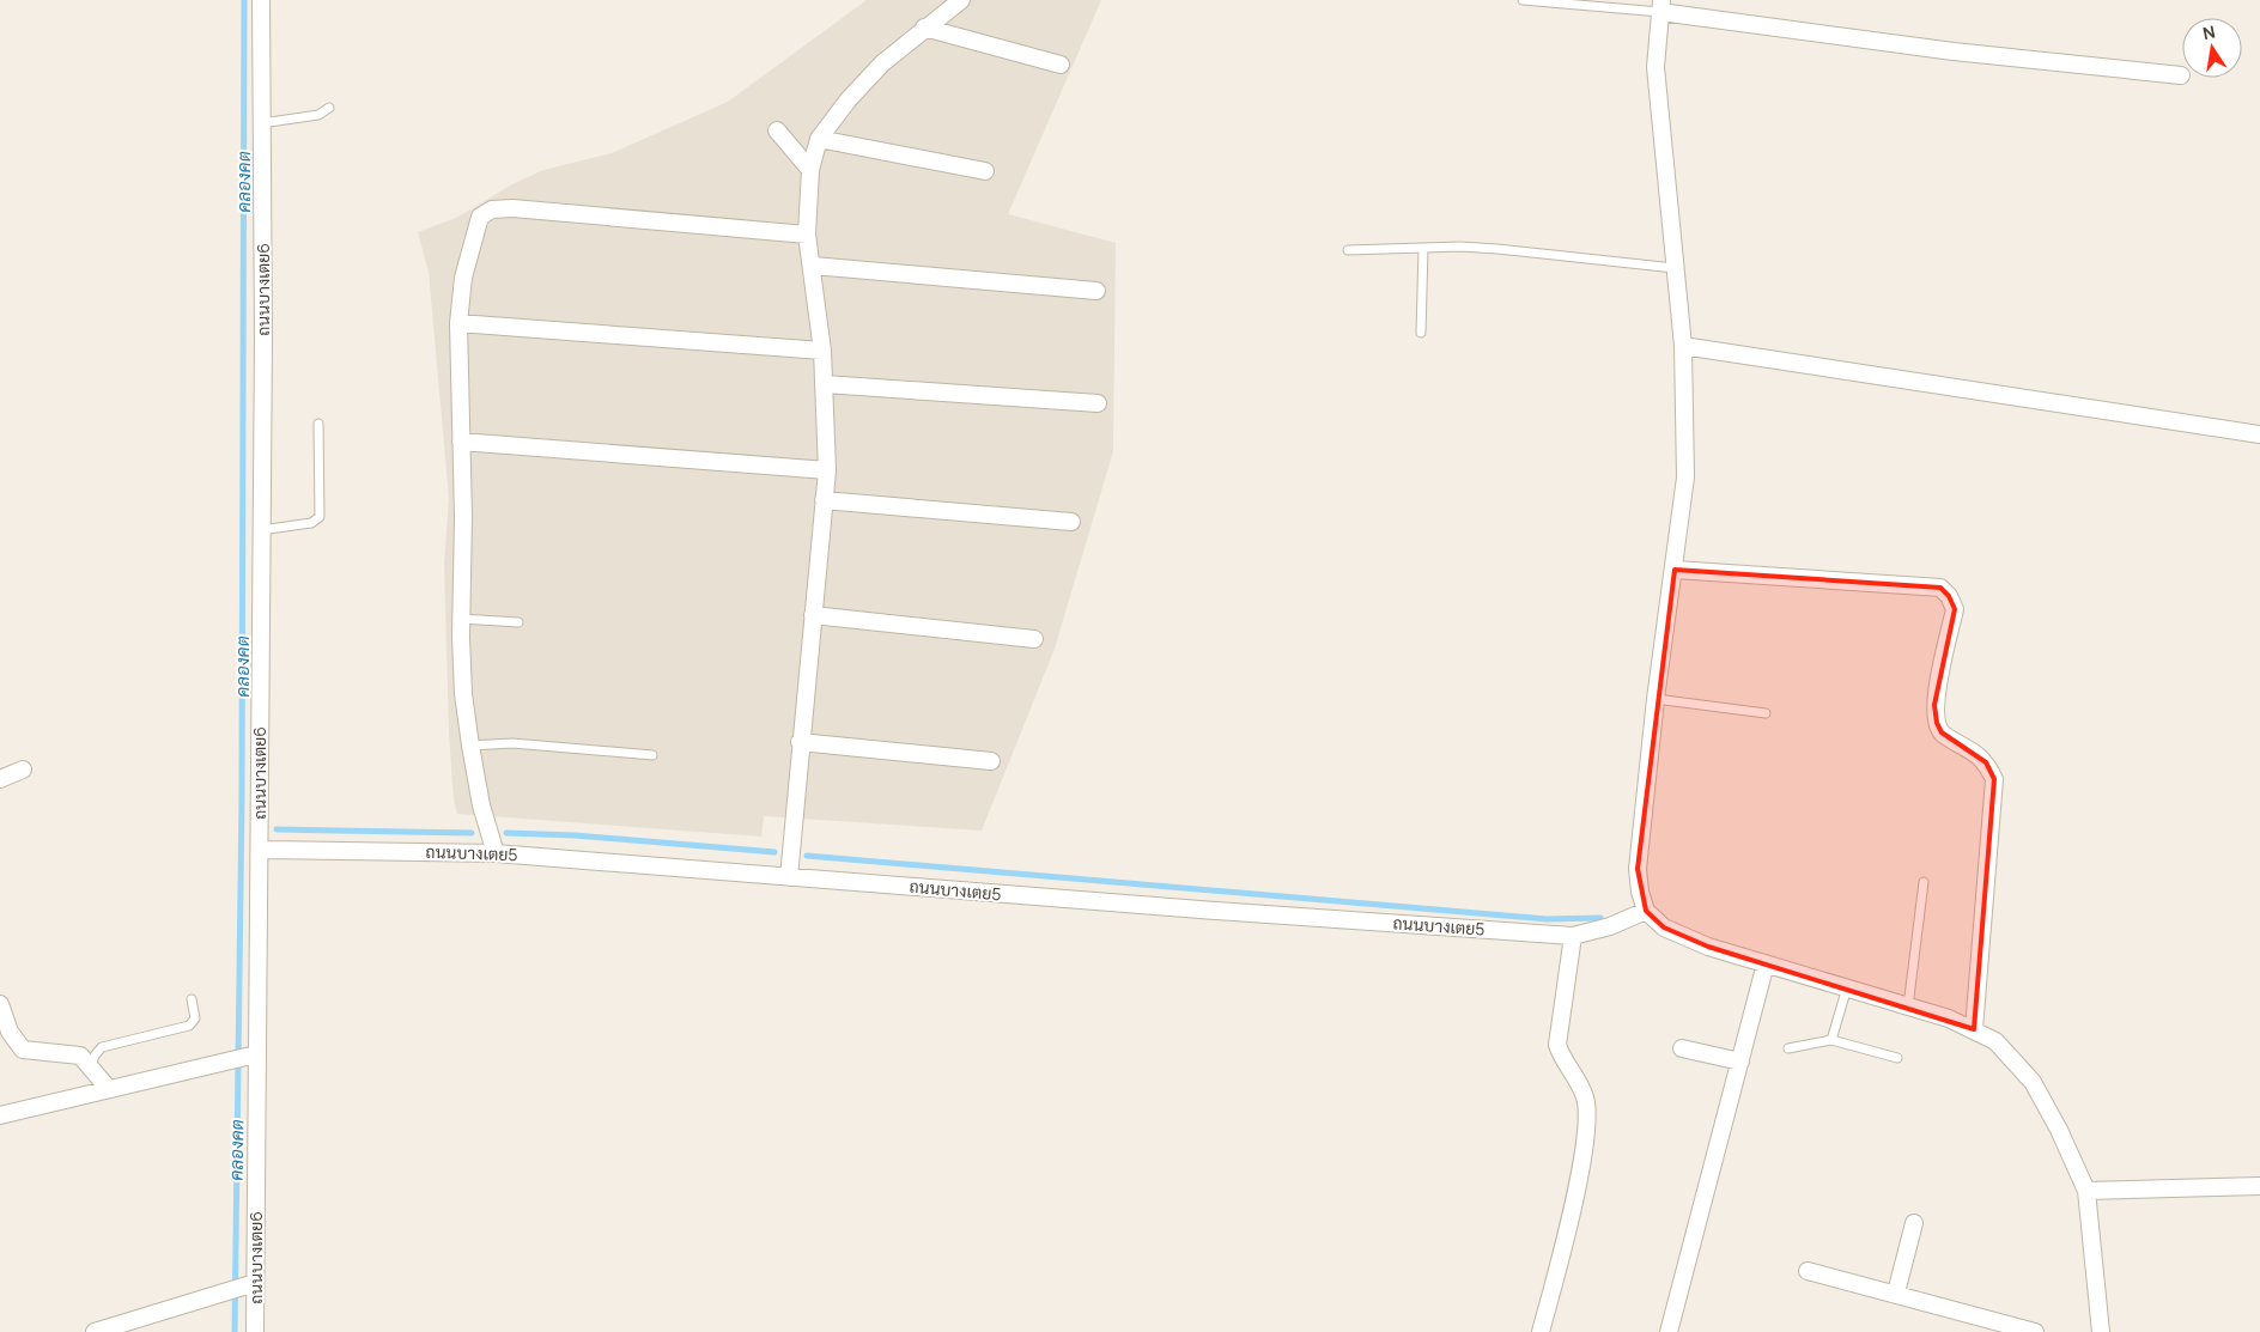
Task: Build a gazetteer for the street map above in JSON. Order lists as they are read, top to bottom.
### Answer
{
  "streets": {
    "street": ["ถนนบางเตย6", "ถนนบางเตย5"]
  },
  "crossings": [
    ["ถนนบางเตย6", "ถนนบางเตย5"]
  ],
  "water": ["คลองคต"],
  "north": "top"
}
